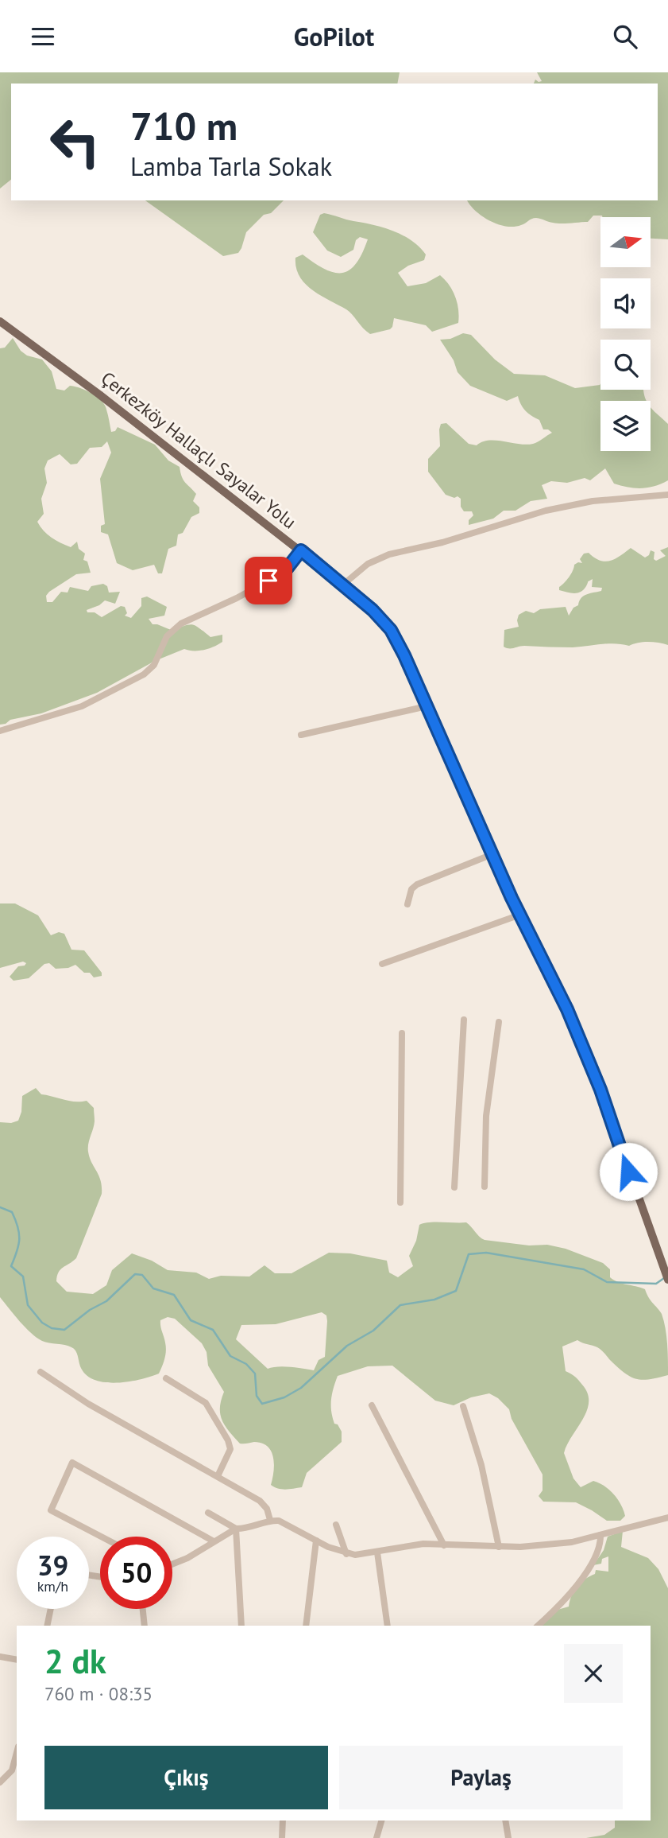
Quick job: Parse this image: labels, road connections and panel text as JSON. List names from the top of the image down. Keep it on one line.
{"streets":{"main road":["Çerkezköy Hallaçlı Sayalar Yolu"]},"north":"right","page":{"header":"GoPilot","turn":["710 m","Lamba Tarla Sokak"],"speed":"39 km/h","limit":"50","heading":["2 dk","760 m · 08:35"],"buttons":["Çıkış","Paylaş"]}}
